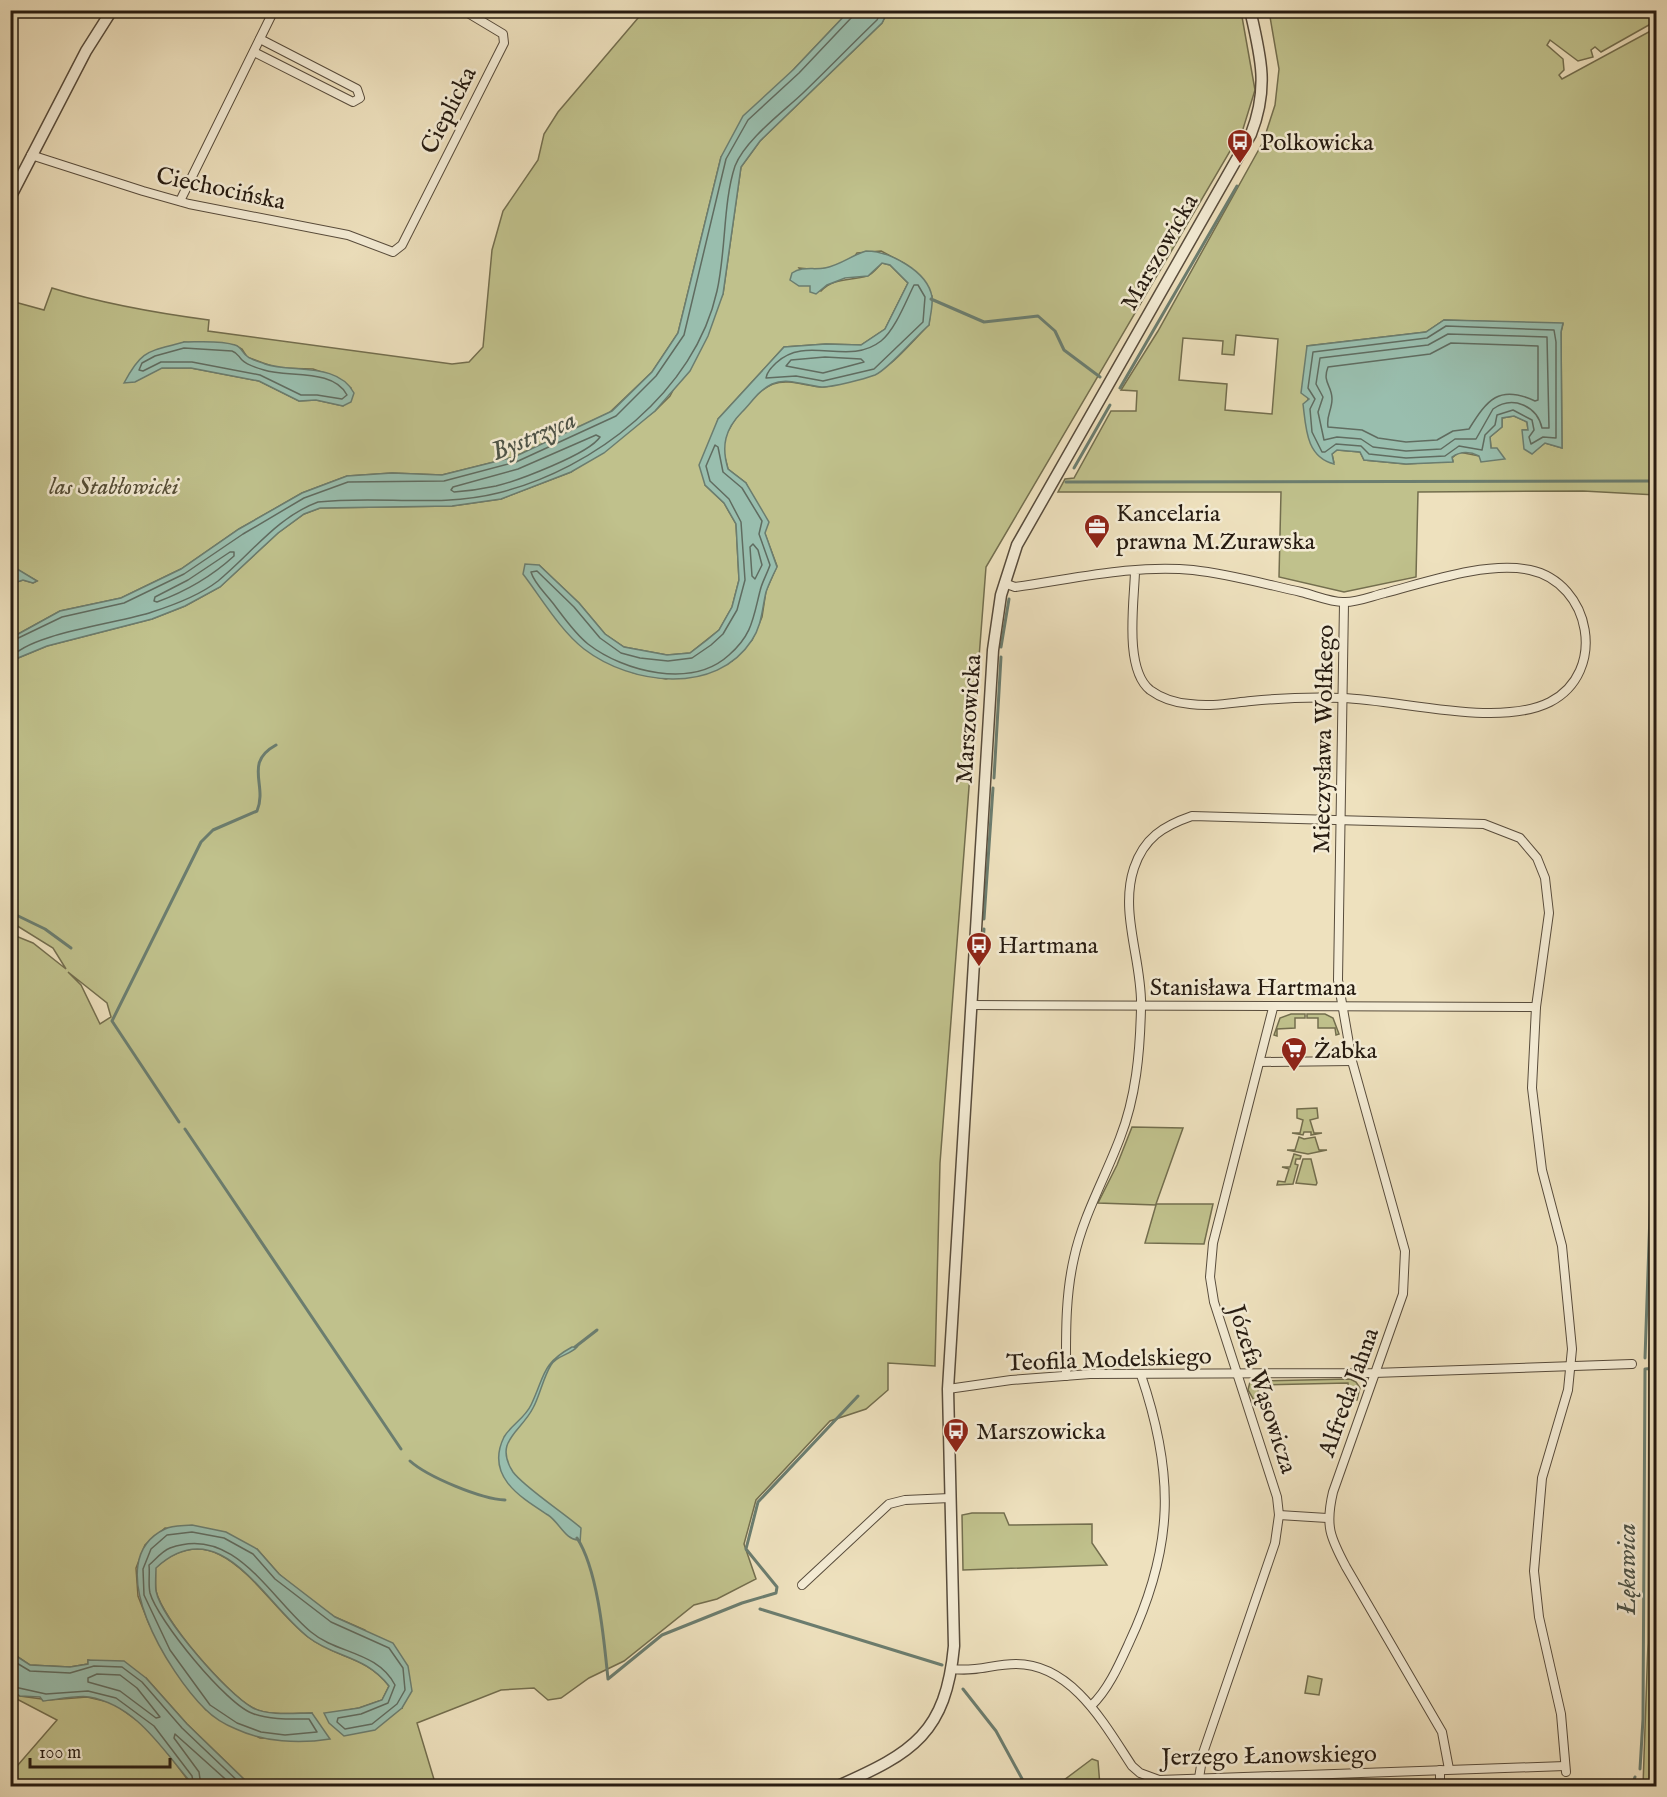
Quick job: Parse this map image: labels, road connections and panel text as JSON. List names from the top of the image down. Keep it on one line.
{"streets":{"street":["Cieplicka","Ciechocińska","Marszowicka","Mieczysława Wolfkego","Stanisława Hartmana","Teofila Modelskiego","Józefa Wąsowicza","Alfreda Jahna","Jerzego Łanowskiego"]},"crossings":[["Cieplicka","Ciechocińska"],["Marszowicka","Mieczysława Wolfkego"],["Marszowicka","Stanisława Hartmana"],["Marszowicka","Teofila Modelskiego"],["Marszowicka","Jerzego Łanowskiego"],["Mieczysława Wolfkego","Stanisława Hartmana"],["Mieczysława Wolfkego","Alfreda Jahna"],["Stanisława Hartmana","Józefa Wąsowicza"],["Stanisława Hartmana","Alfreda Jahna"],["Teofila Modelskiego","Józefa Wąsowicza"],["Teofila Modelskiego","Alfreda Jahna"],["Teofila Modelskiego","Jerzego Łanowskiego"],["Józefa Wąsowicza","Jerzego Łanowskiego"],["Alfreda Jahna","Jerzego Łanowskiego"]],"water":["Bystrzyca","Łękawica"],"parks":["las Stabłowicki"],"places":{"bus stop":["Polkowicka","Hartmana","Marszowicka"],"office":["Kancelaria prawna M.Zurawska"],"supermarket":["Żabka"]},"scale_bar":"100 m"}
